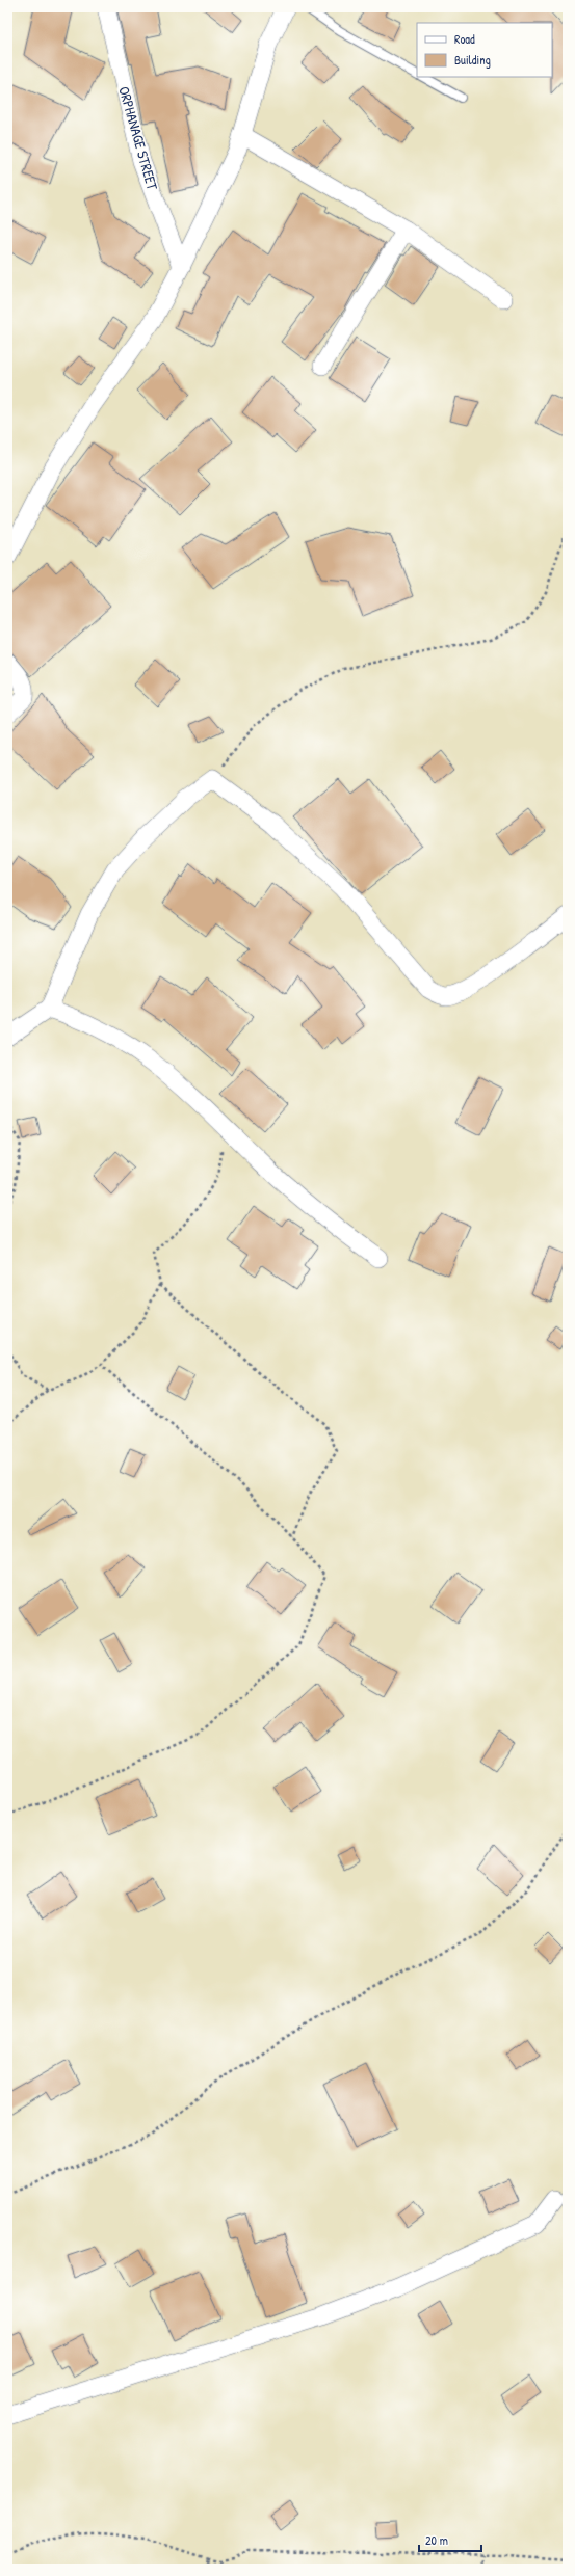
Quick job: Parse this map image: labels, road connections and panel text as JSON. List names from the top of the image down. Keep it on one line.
{"streets":{"street":["ORPHANAGE STREET"]},"legend":["Road","Building"],"scale_bar":"20 m"}
